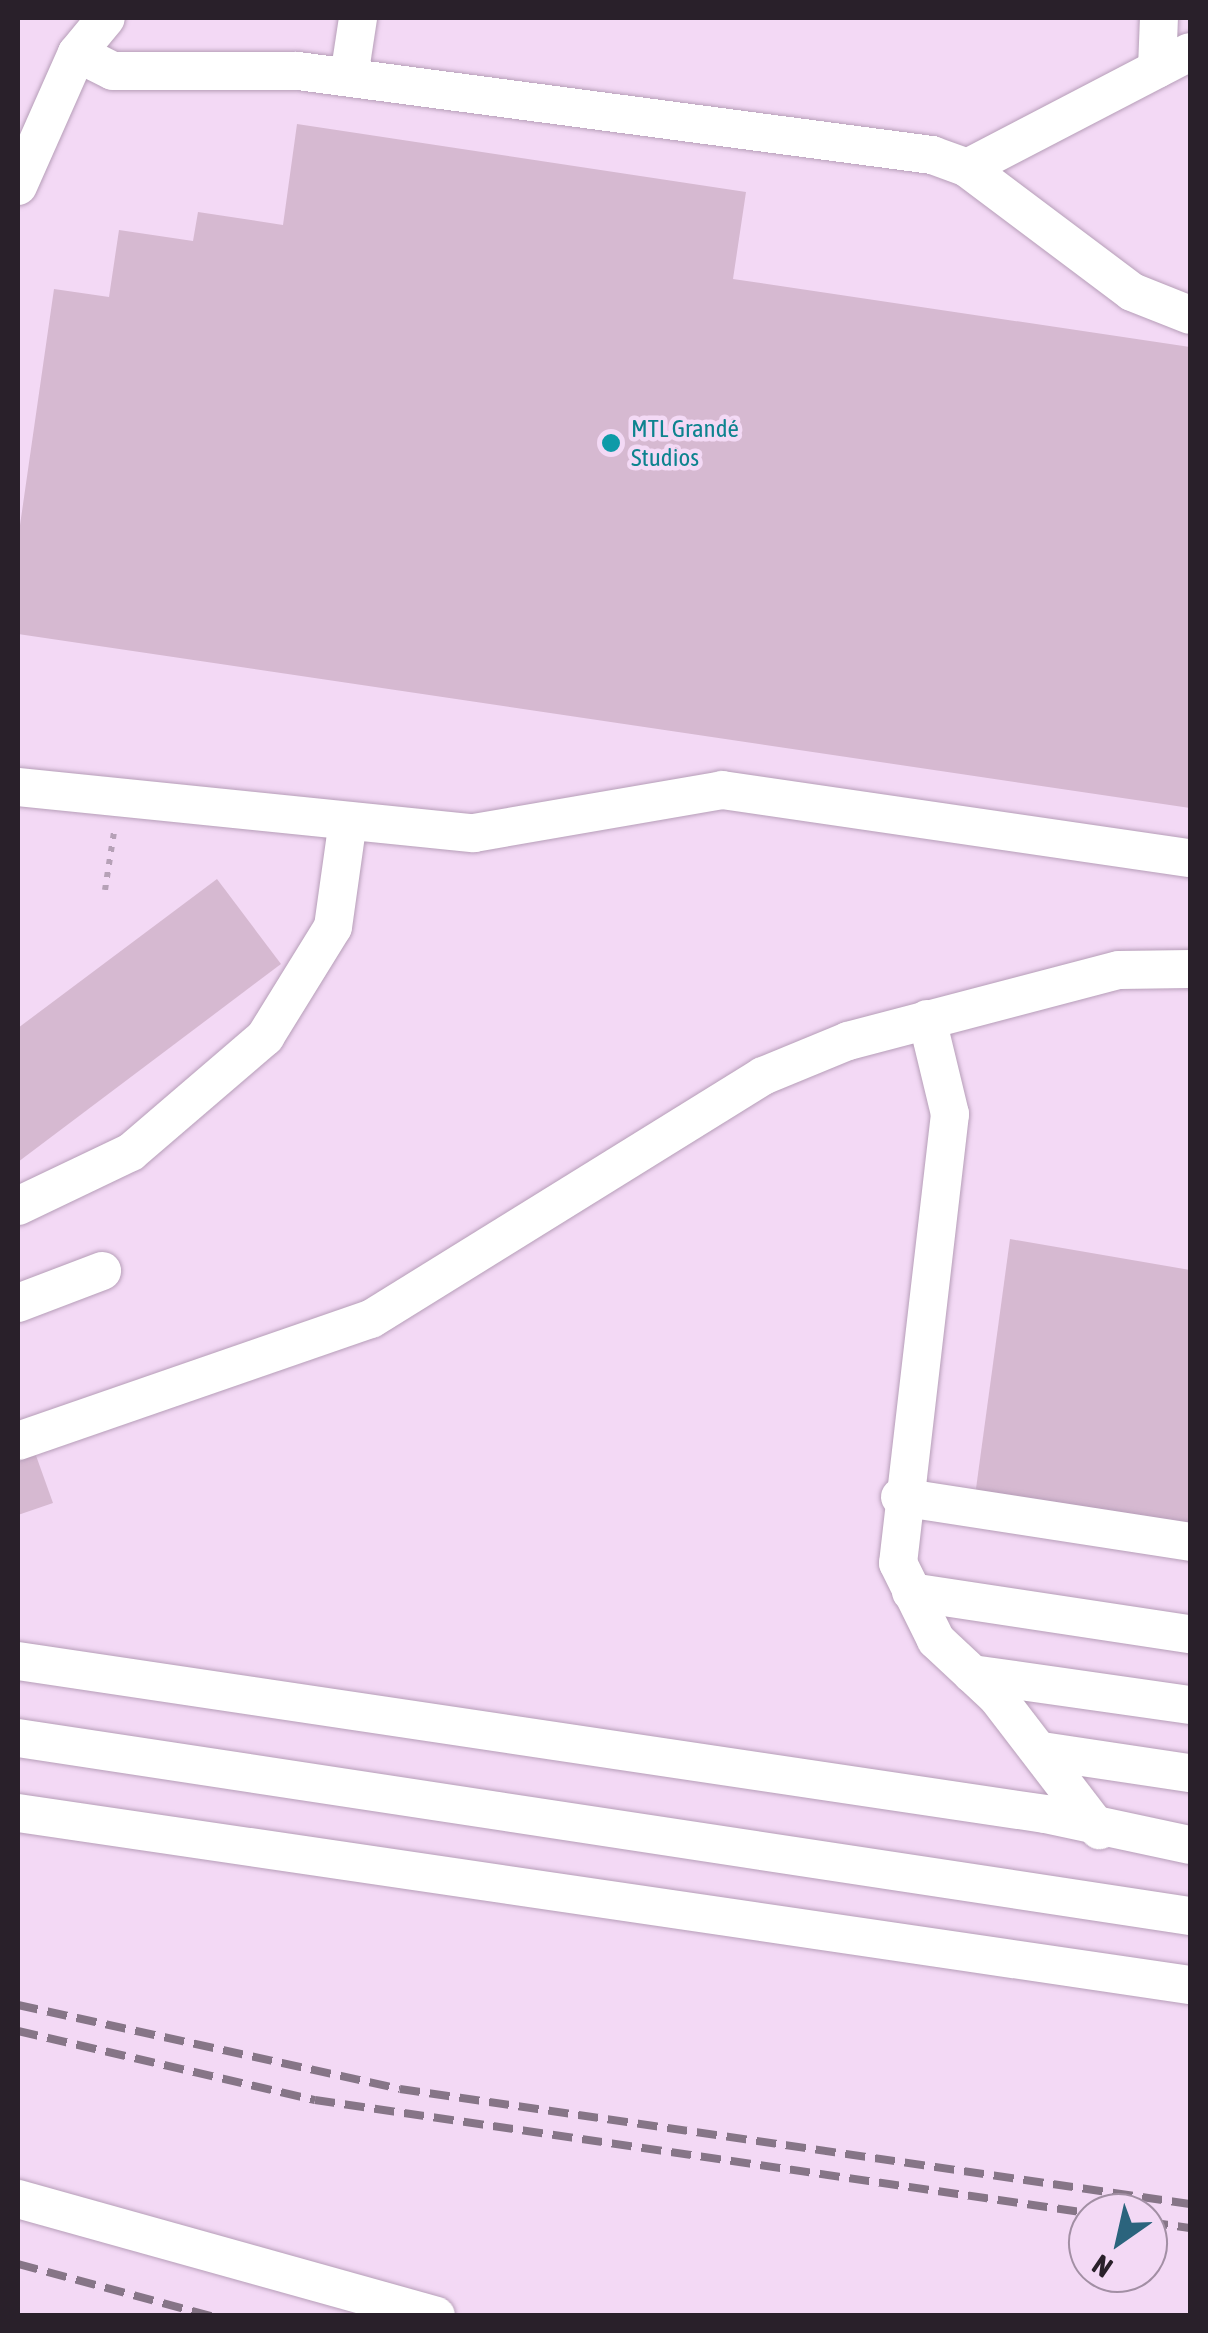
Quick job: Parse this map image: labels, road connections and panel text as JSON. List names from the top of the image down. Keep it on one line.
{"places":["MTL Grandé Studios"],"north":"bottom left"}
